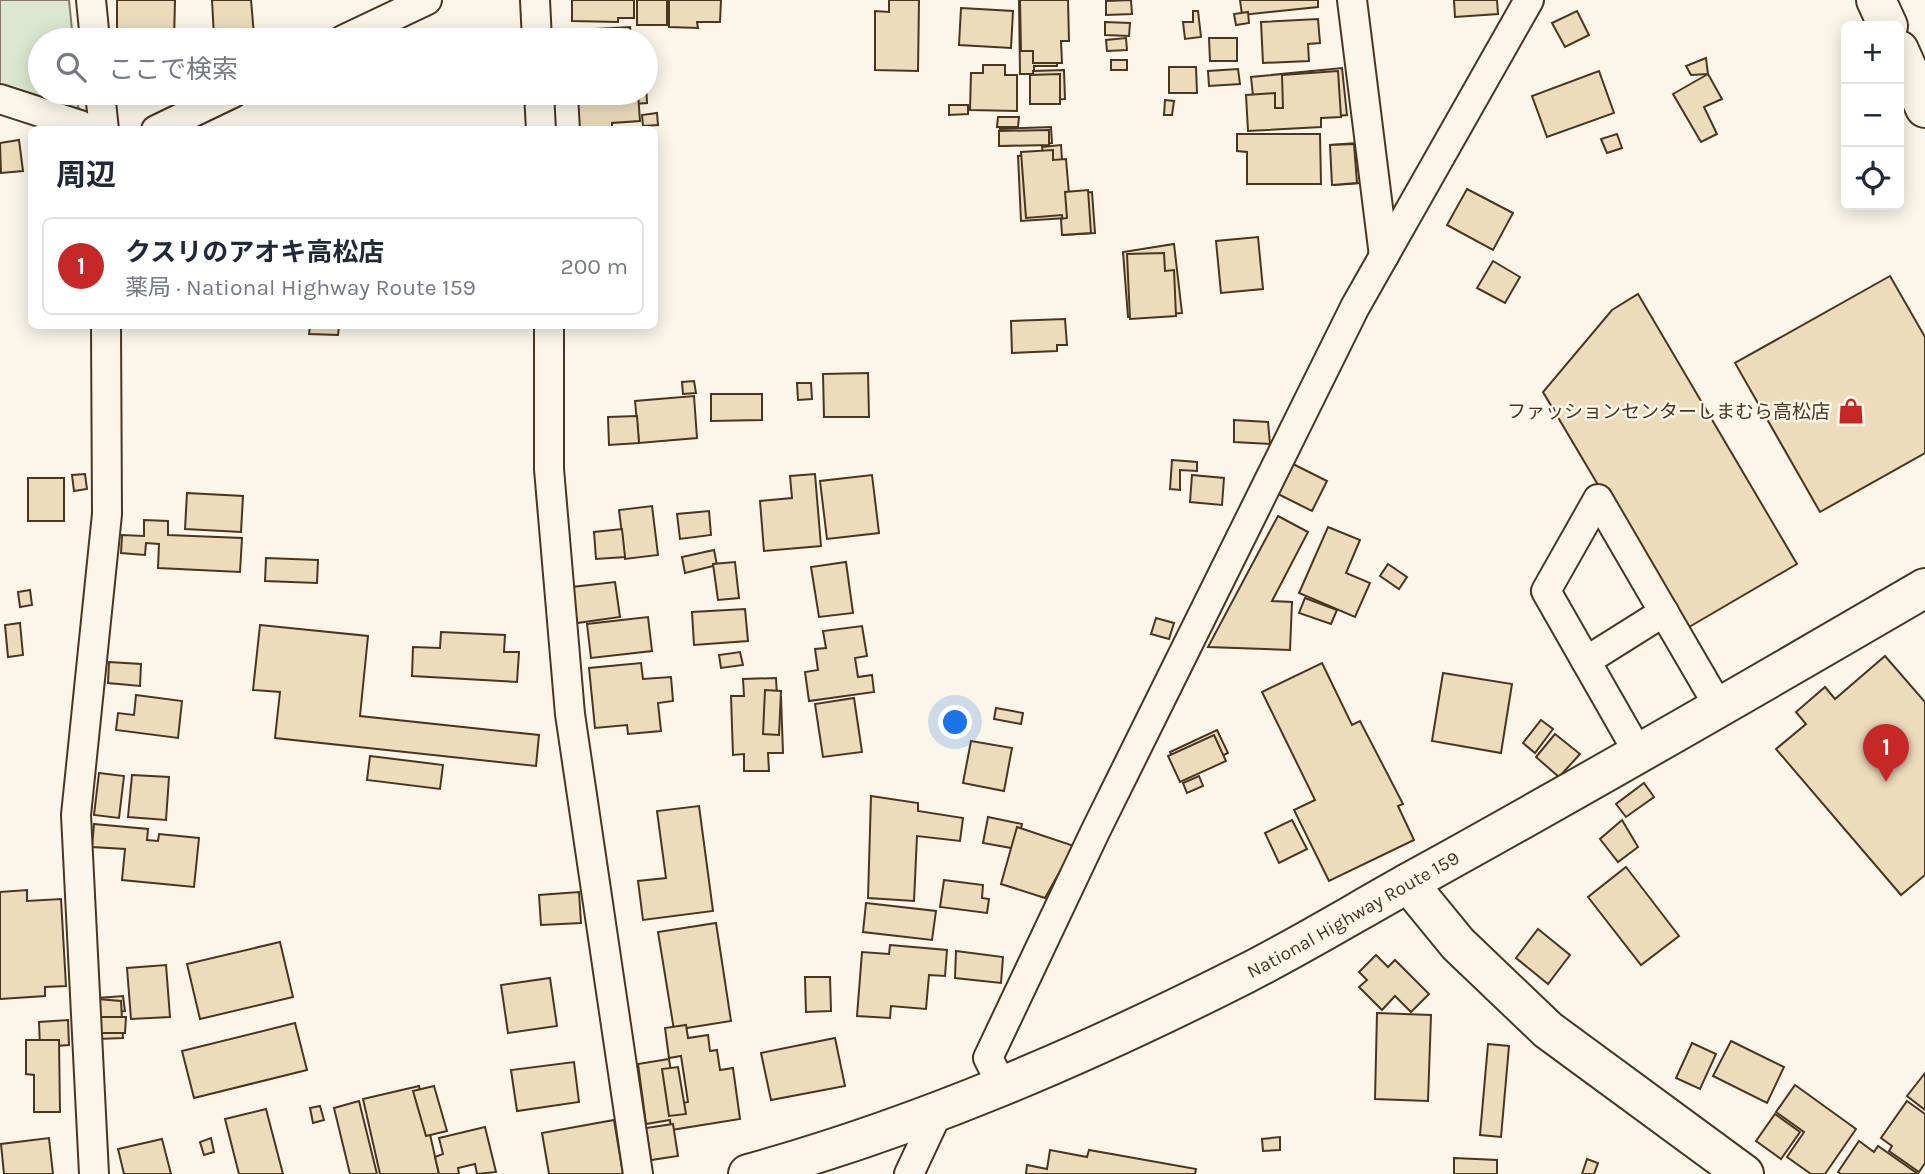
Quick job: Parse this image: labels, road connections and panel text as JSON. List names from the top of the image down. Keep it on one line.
{"streets":{"main road":["National Highway Route 159"]},"places":{"shop":["ファッションセンターしまむら高松店"]},"page":{"map_buttons":["+","−"],"search":"ここで検索","heading":"周辺","list":[{"mark":"1","name":"クスリのアオキ高松店","note":"薬局 · National Highway Route 159","value":"200 m"}],"pins":"1"}}
